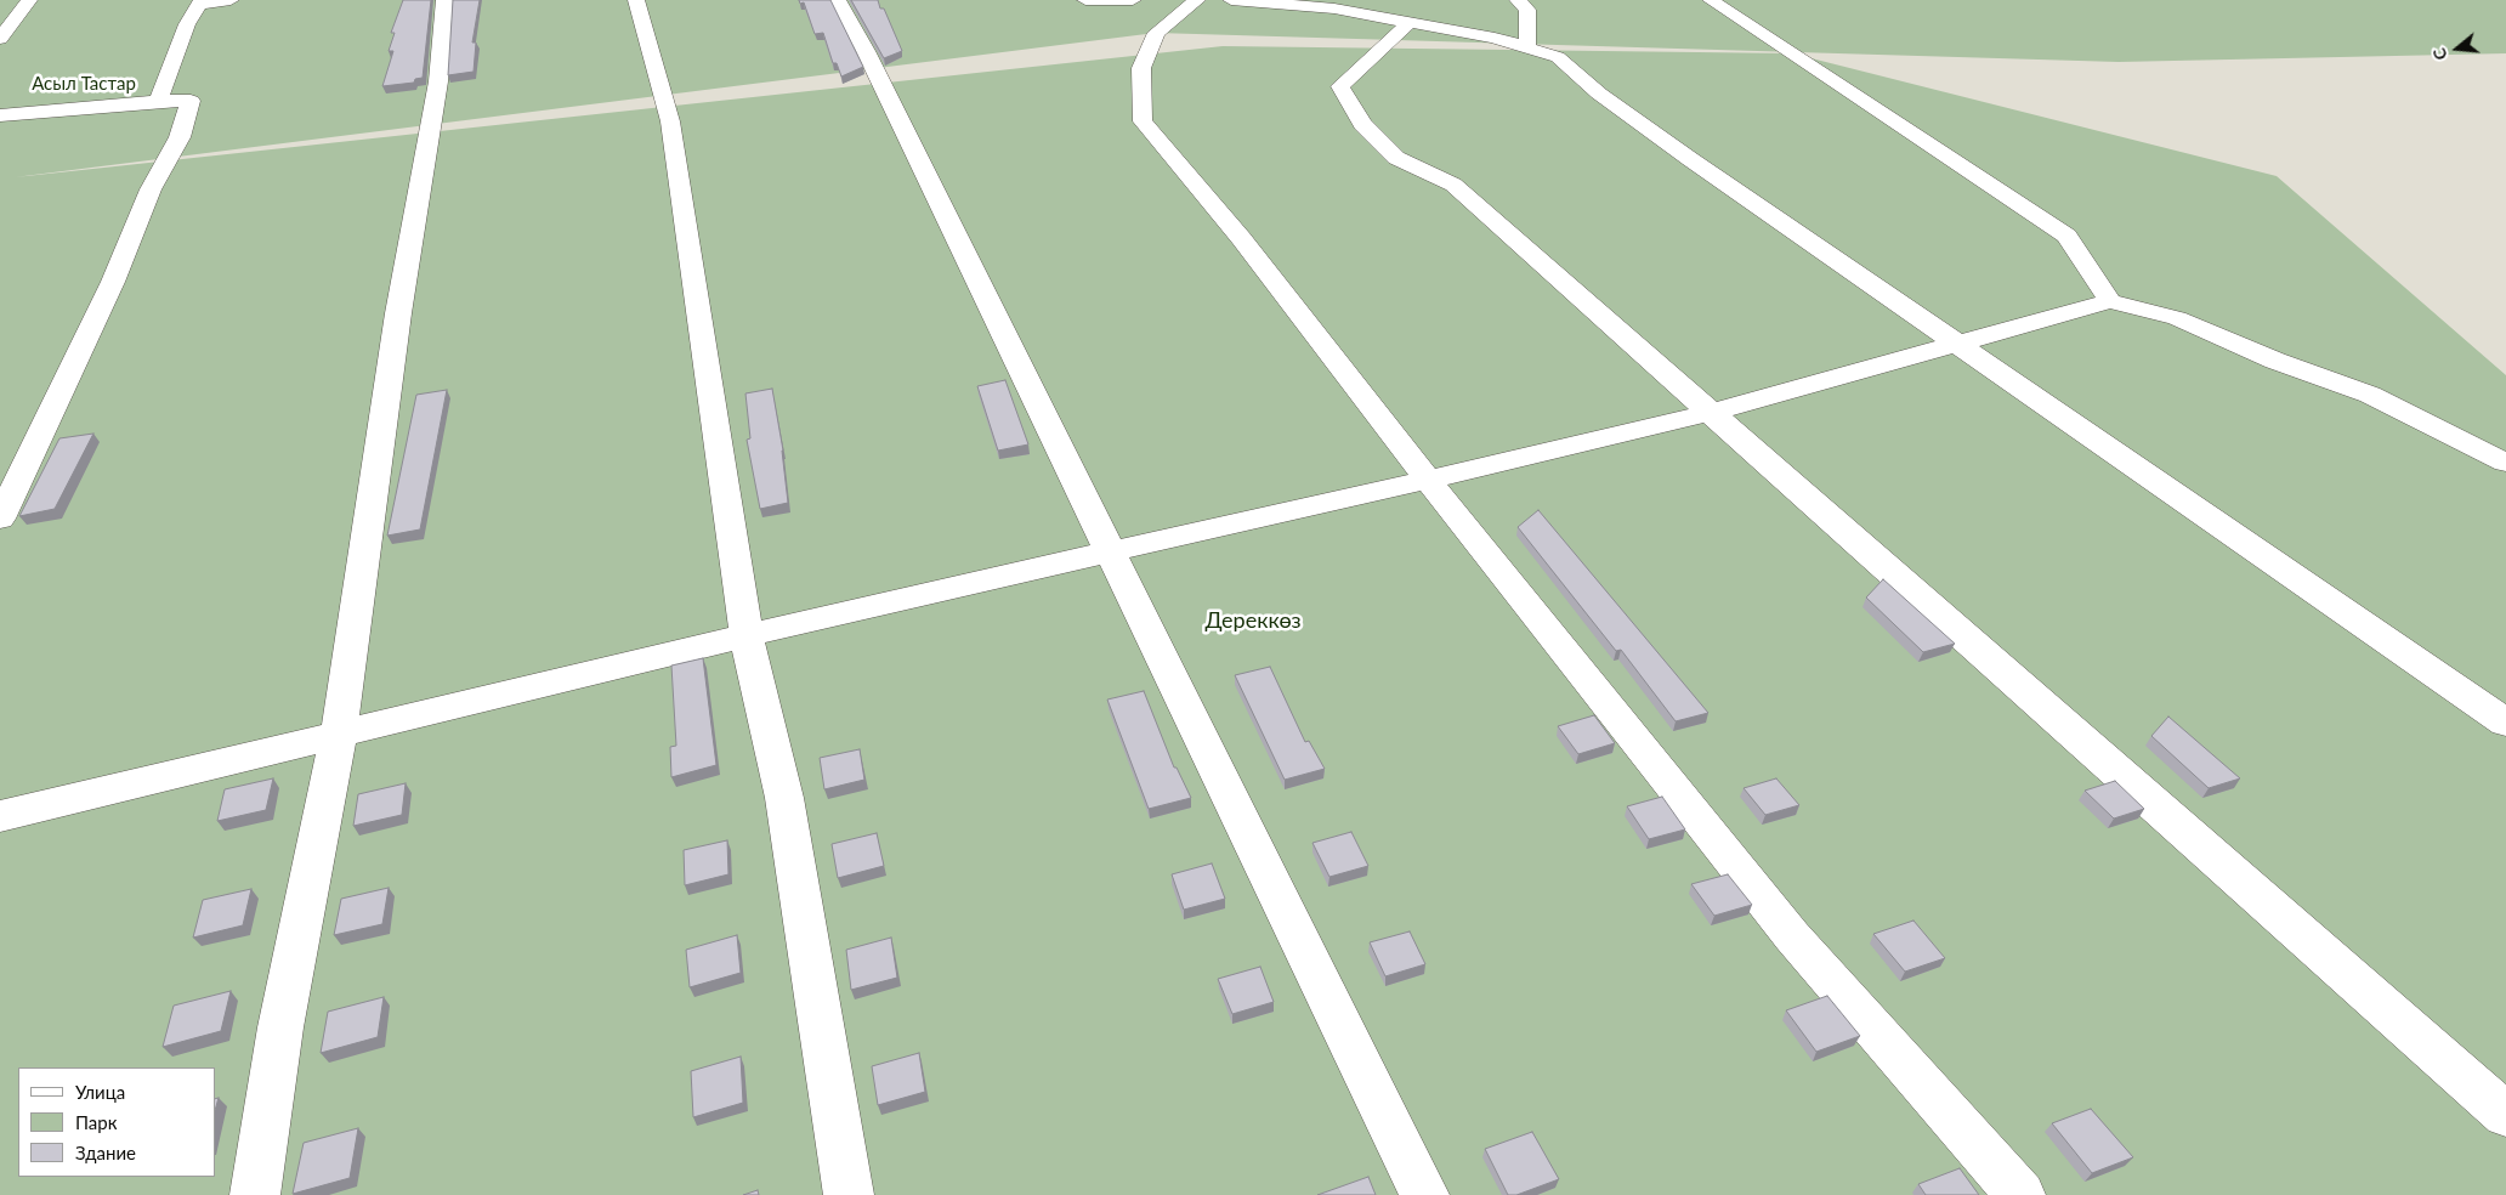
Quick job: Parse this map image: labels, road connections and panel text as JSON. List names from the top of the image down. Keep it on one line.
{"parks":["Асыл Тастар","Дереккөз"],"legend":["Улица","Парк","Здание"],"north":"left"}
